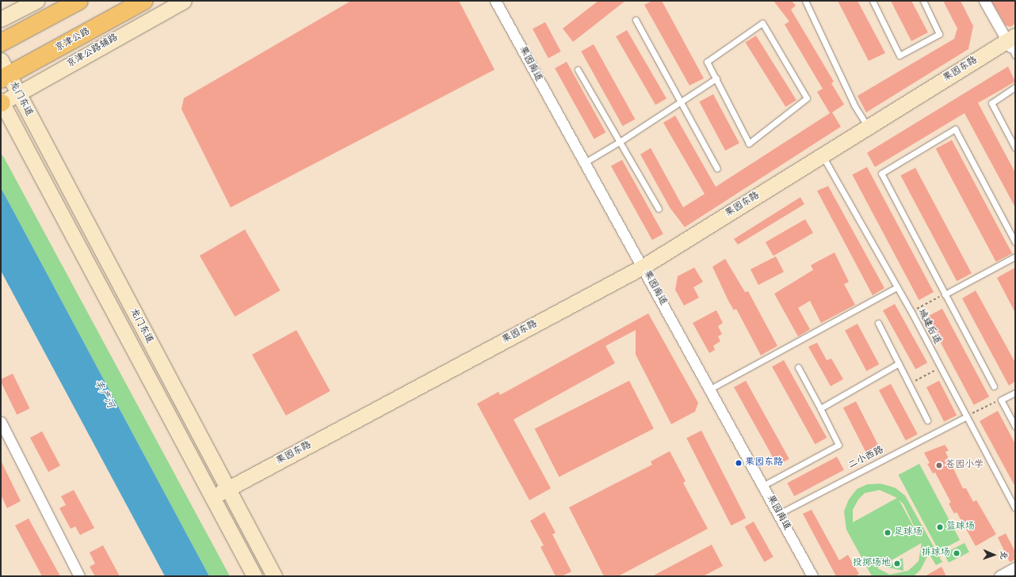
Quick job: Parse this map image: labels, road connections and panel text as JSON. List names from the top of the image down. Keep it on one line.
{"streets":{"highway":["京津公路"],"main road":["京津公路辅路","果园东路","龙门东道"],"street":["果园南道"],"lane":["城建后道","二小西路"]},"crossings":[["京津公路","龙门东道"],["京津公路辅路","龙门东道"],["果园南道","果园东路"],["果园南道","二小西路"],["果园东路","龙门东道"],["果园东路","城建后道"],["城建后道","二小西路"]],"water":["丰产河"],"places":["果园东路","苍园小学","篮球场","足球场","排球场","投掷场地"],"north":"right"}
